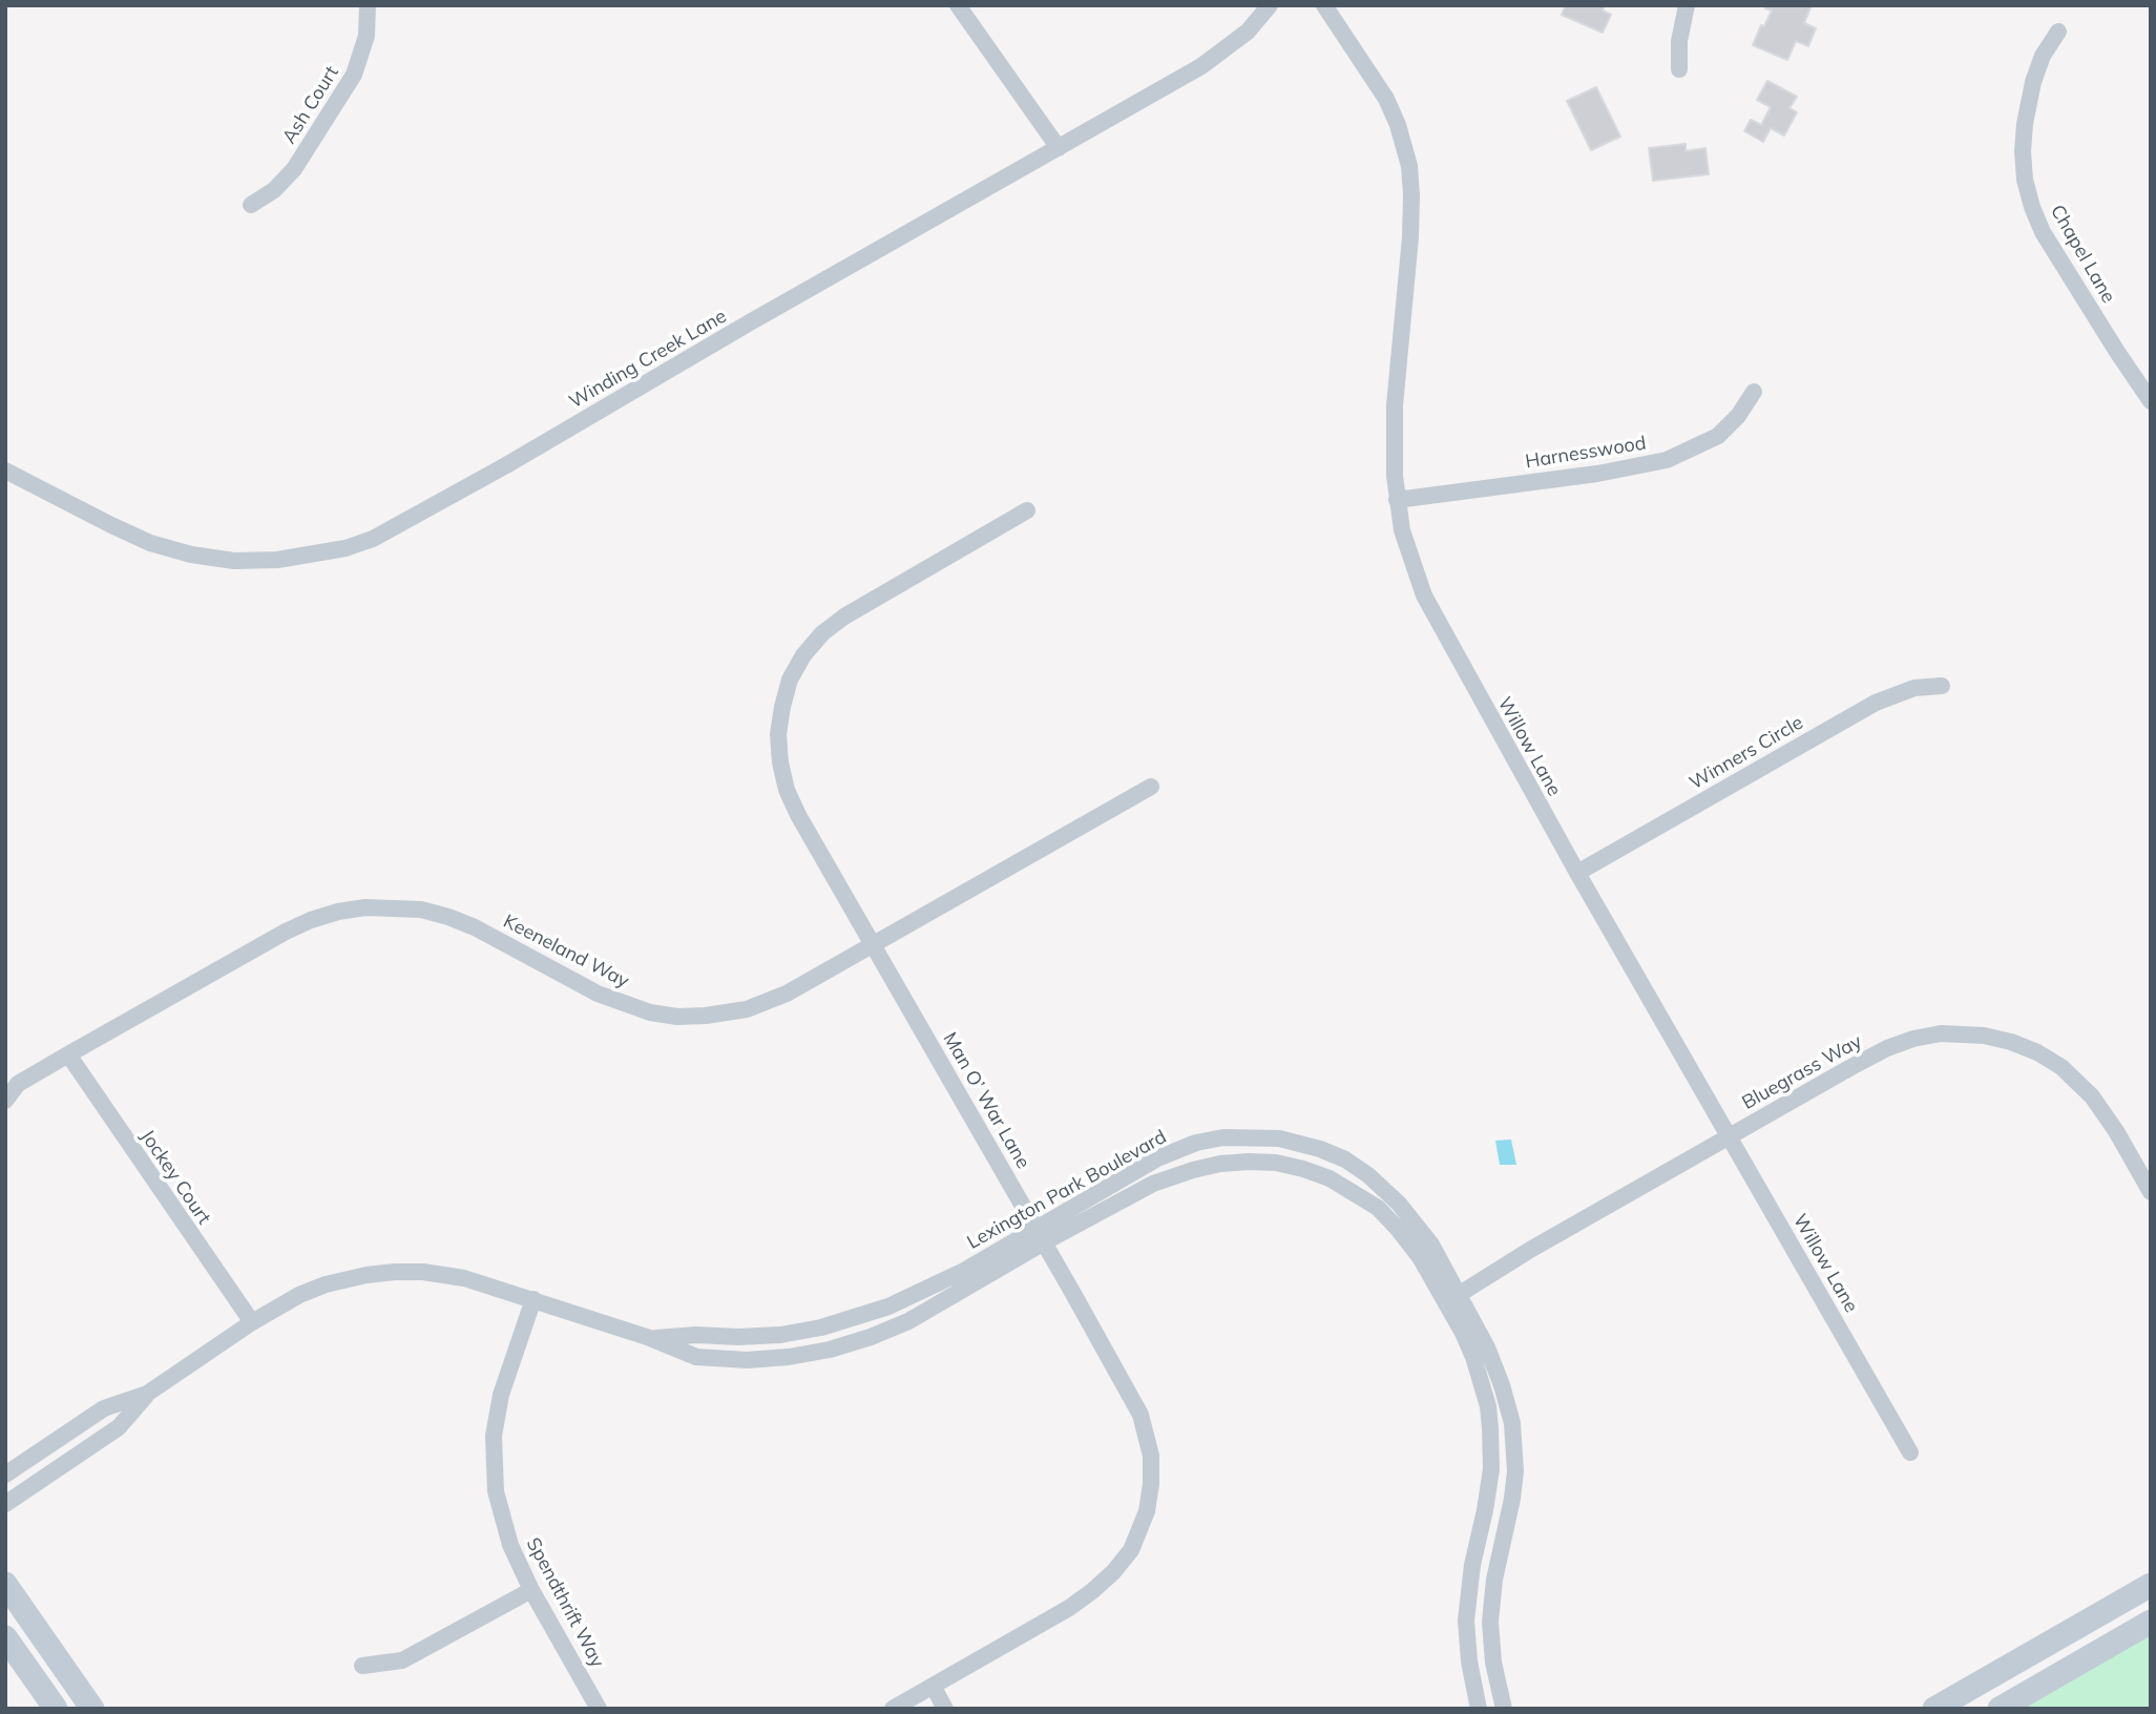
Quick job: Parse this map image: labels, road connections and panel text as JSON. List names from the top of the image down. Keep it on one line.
{"streets":{"street":["Ash Court","Chapel Lane","Winding Creek Lane","Harnesswood","Willow Lane","Winners Circle","Keeneland Way","Bluegrass Way","Man O’ War Lane","Jockey Court","Lexington Park Boulevard","Spendthrift Way"]},"crossings":[["Harnesswood","Willow Lane"],["Willow Lane","Winners Circle"],["Willow Lane","Bluegrass Way"],["Keeneland Way","Man O’ War Lane"],["Keeneland Way","Jockey Court"],["Bluegrass Way","Lexington Park Boulevard"],["Man O’ War Lane","Lexington Park Boulevard"],["Jockey Court","Lexington Park Boulevard"],["Lexington Park Boulevard","Spendthrift Way"]]}
